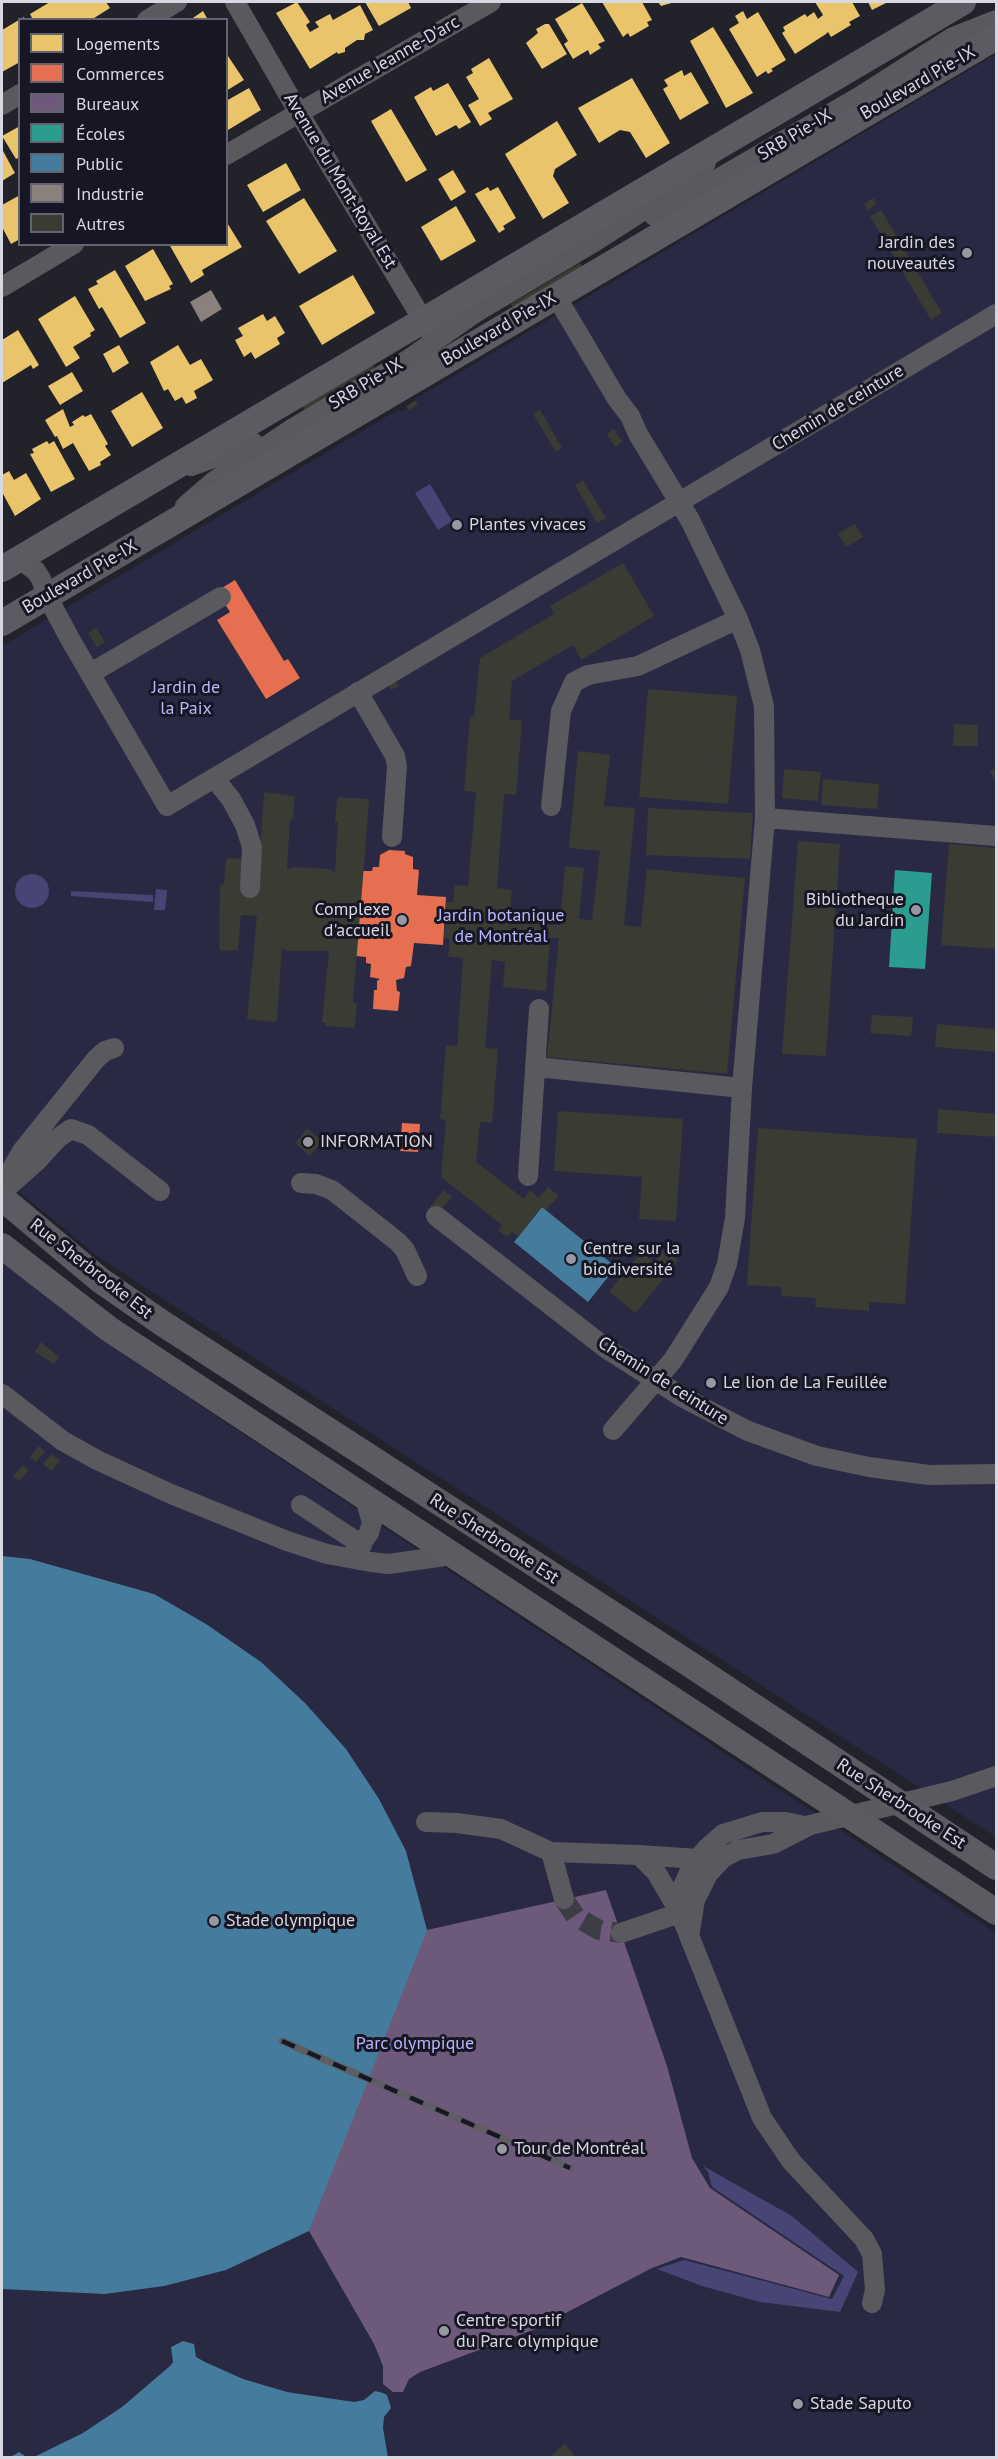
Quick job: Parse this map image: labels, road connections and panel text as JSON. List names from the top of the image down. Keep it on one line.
{"streets":{"main road":["Boulevard Pie-IX","Rue Sherbrooke Est"],"street":["Avenue Jeanne-D'arc","SRB Pie-IX","Avenue du Mont-Royal Est","Chemin de ceinture"]},"crossings":[["Avenue Jeanne-D'arc","Avenue du Mont-Royal Est"],["Boulevard Pie-IX","SRB Pie-IX"],["Boulevard Pie-IX","Avenue du Mont-Royal Est"],["SRB Pie-IX","Avenue du Mont-Royal Est"]],"parks":["Jardin de la Paix","Jardin botanique de Montréal","Parc olympique"],"places":["Jardin des nouveautés","Plantes vivaces","Bibliotheque du Jardin","Complexe d'accueil","INFORMATION","Centre sur la biodiversité","Le lion de La Feuillée","Stade olympique","Tour de Montréal","Centre sportif du Parc olympique","Stade Saputo"],"legend":["Logements","Commerces","Bureaux","Écoles","Public","Industrie","Autres"]}
